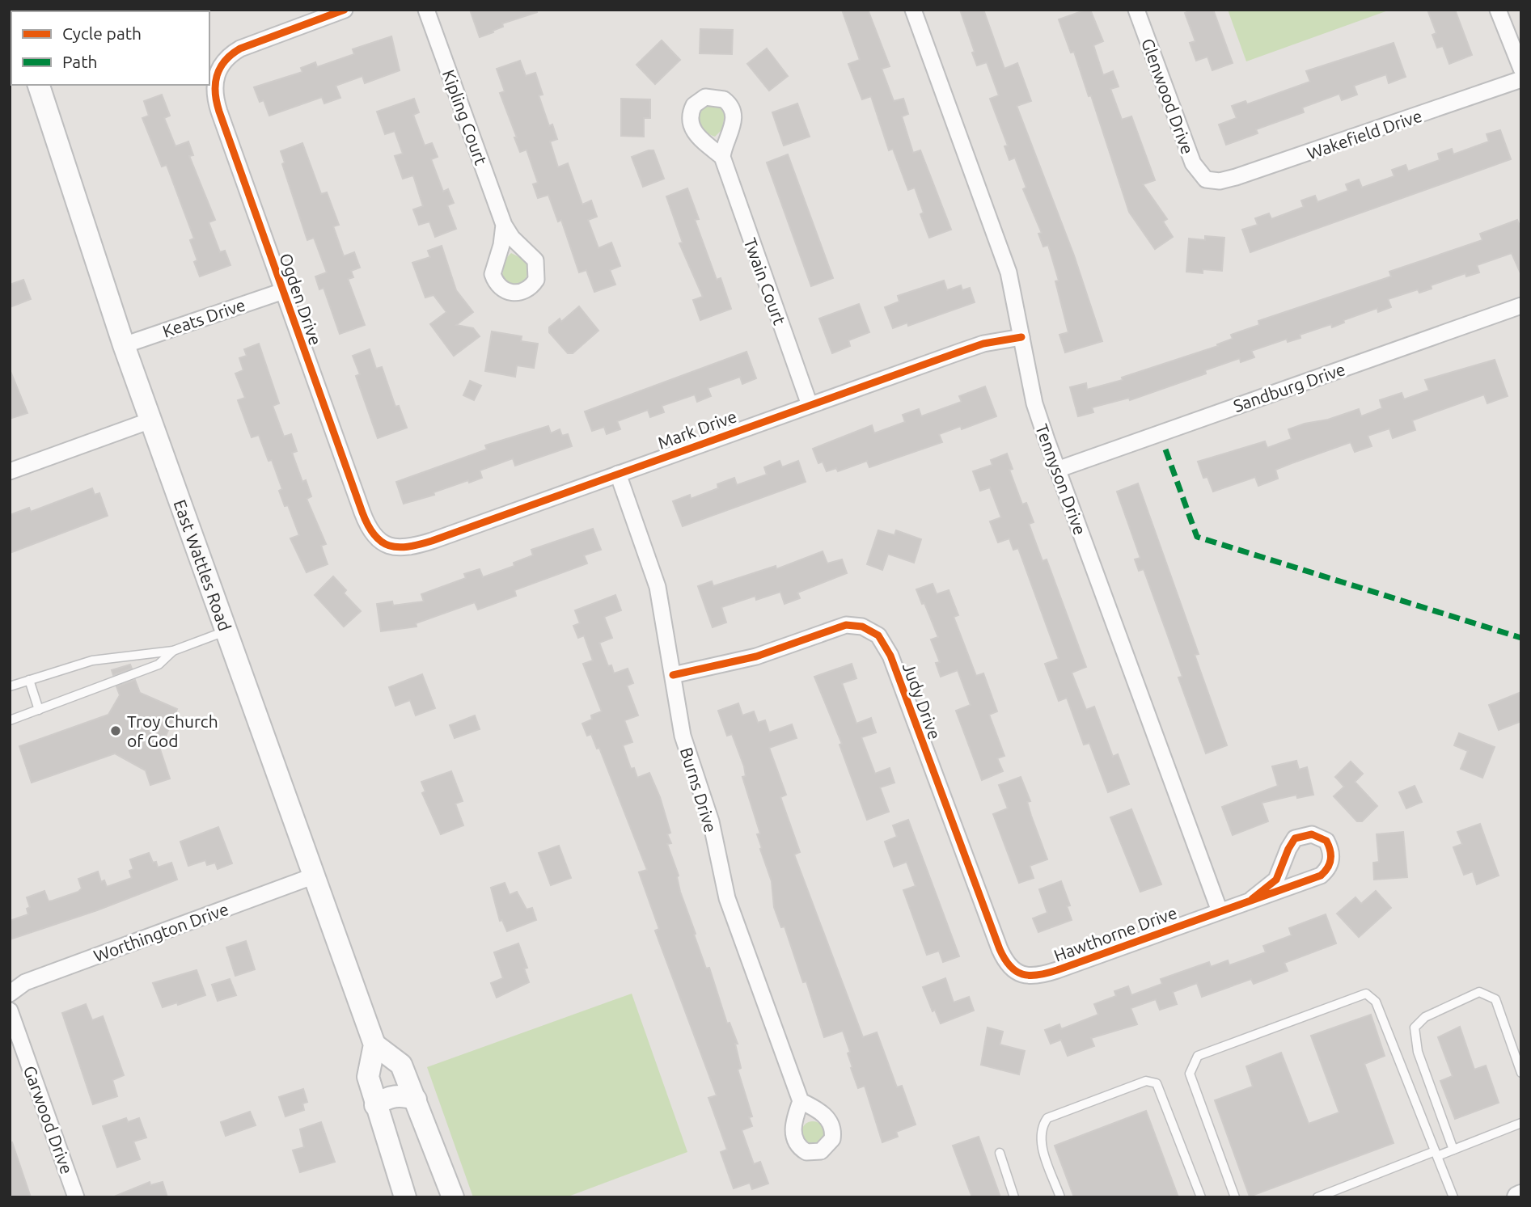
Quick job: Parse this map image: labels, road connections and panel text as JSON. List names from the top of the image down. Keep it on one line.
{"streets":{"main road":["East Wattles Road"],"street":["Glenwood Drive","Kipling Court","Wakefield Drive","Twain Court","Ogden Drive","Keats Drive","Sandburg Drive","Mark Drive","Tennyson Drive","Judy Drive","Burns Drive","Worthington Drive","Hawthorne Drive","Garwood Drive"]},"crossings":[["Glenwood Drive","Wakefield Drive"],["Twain Court","Mark Drive"],["Ogden Drive","Keats Drive"],["Ogden Drive","Mark Drive"],["Keats Drive","East Wattles Road"],["Sandburg Drive","Tennyson Drive"],["Mark Drive","Tennyson Drive"],["Mark Drive","Burns Drive"],["Tennyson Drive","Hawthorne Drive"],["East Wattles Road","Worthington Drive"],["Judy Drive","Burns Drive"],["Judy Drive","Hawthorne Drive"]],"places":["Troy Church of God"],"legend":["Cycle path","Path"]}
